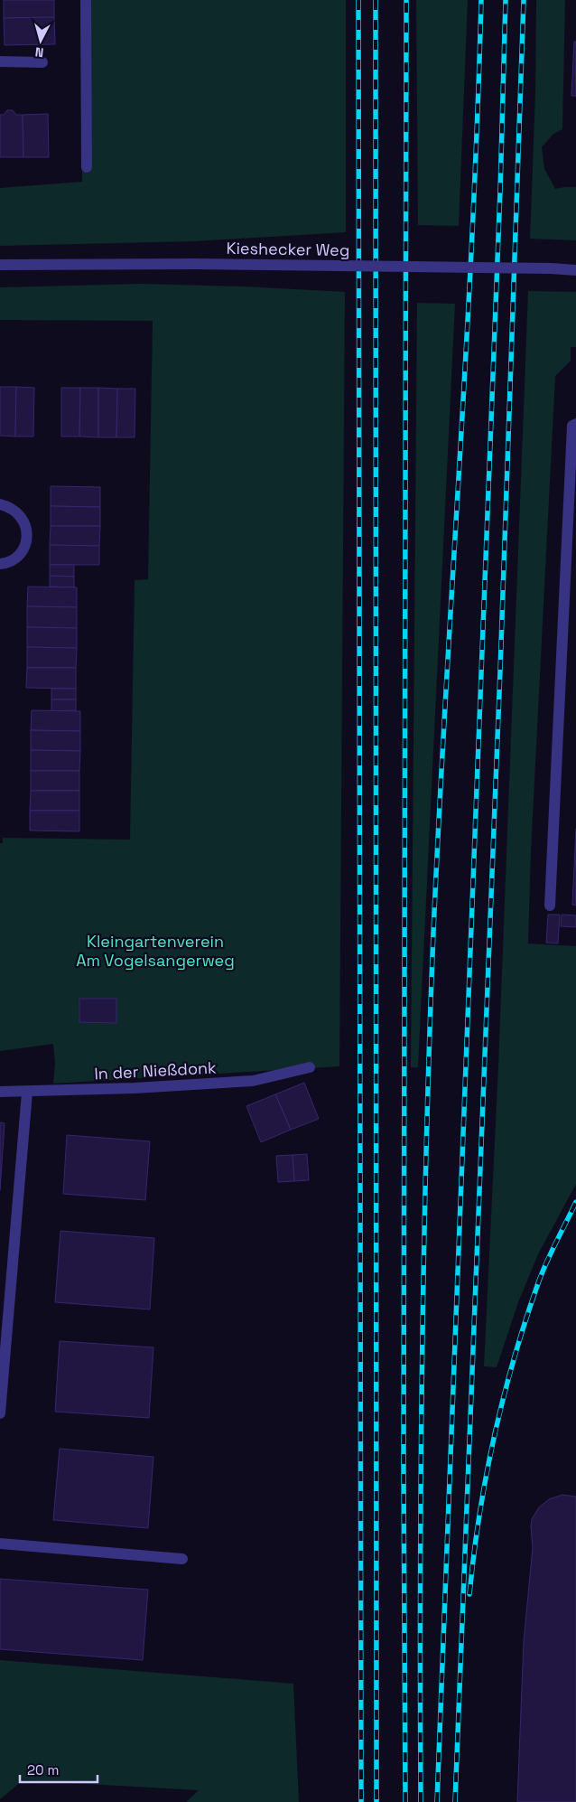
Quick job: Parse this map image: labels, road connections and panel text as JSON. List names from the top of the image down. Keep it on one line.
{"streets":{"street":["Kieshecker Weg","In der Nießdonk"]},"parks":["Kleingartenverein Am Vogelsangerweg"],"scale_bar":"20 m","north":"bottom"}
